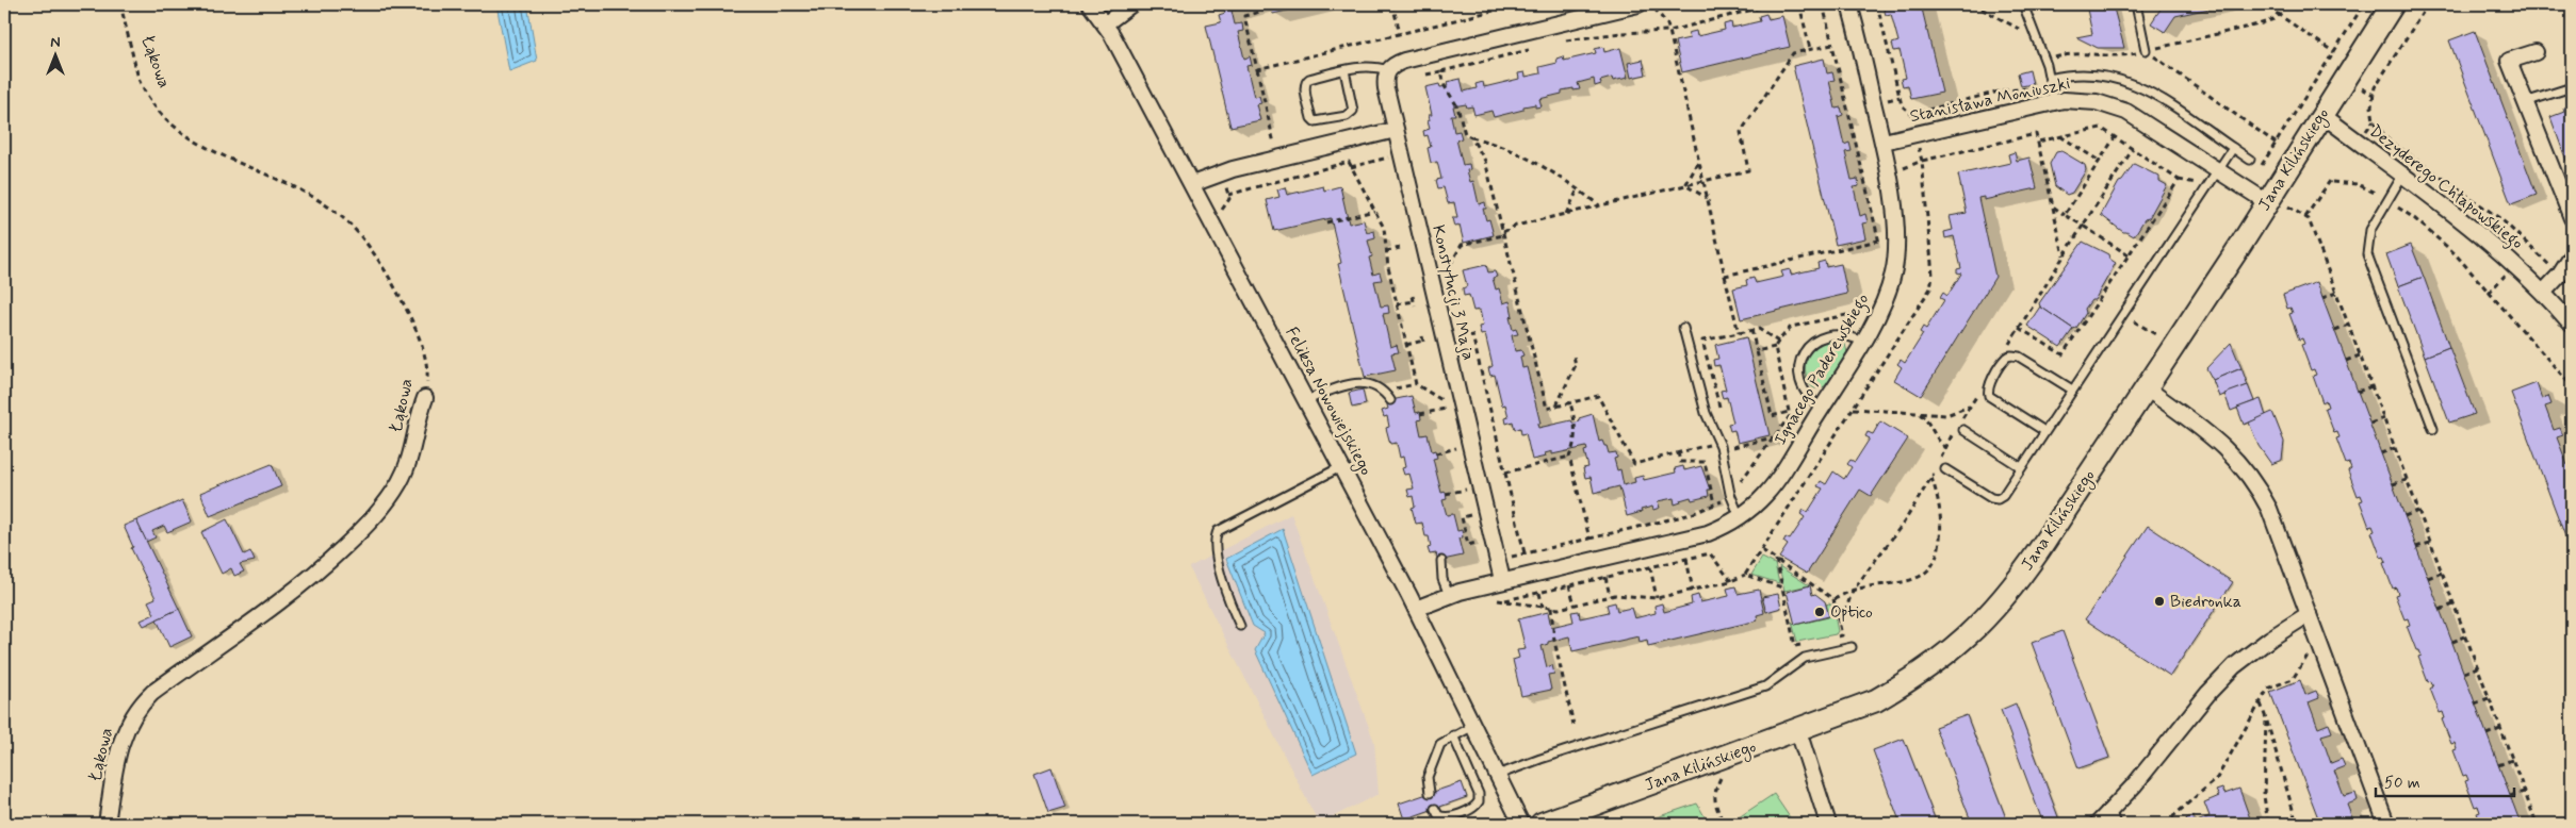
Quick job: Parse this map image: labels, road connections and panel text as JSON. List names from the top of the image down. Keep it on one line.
{"streets":{"main road":["Jana Kilińskiego"],"street":["Łąkowa","Stanisława Moniuszki","Dezyderego Chłapowskiego","Konstytucji 3 Maja","Ignacego Paderewskiego","Feliksa Nowowiejskiego"]},"crossings":[["Stanisława Moniuszki","Jana Kilińskiego"],["Stanisława Moniuszki","Ignacego Paderewskiego"],["Jana Kilińskiego","Dezyderego Chłapowskiego"],["Konstytucji 3 Maja","Ignacego Paderewskiego"]],"places":["Biedronka","Optico"],"scale_bar":"50 m","north":"top"}
